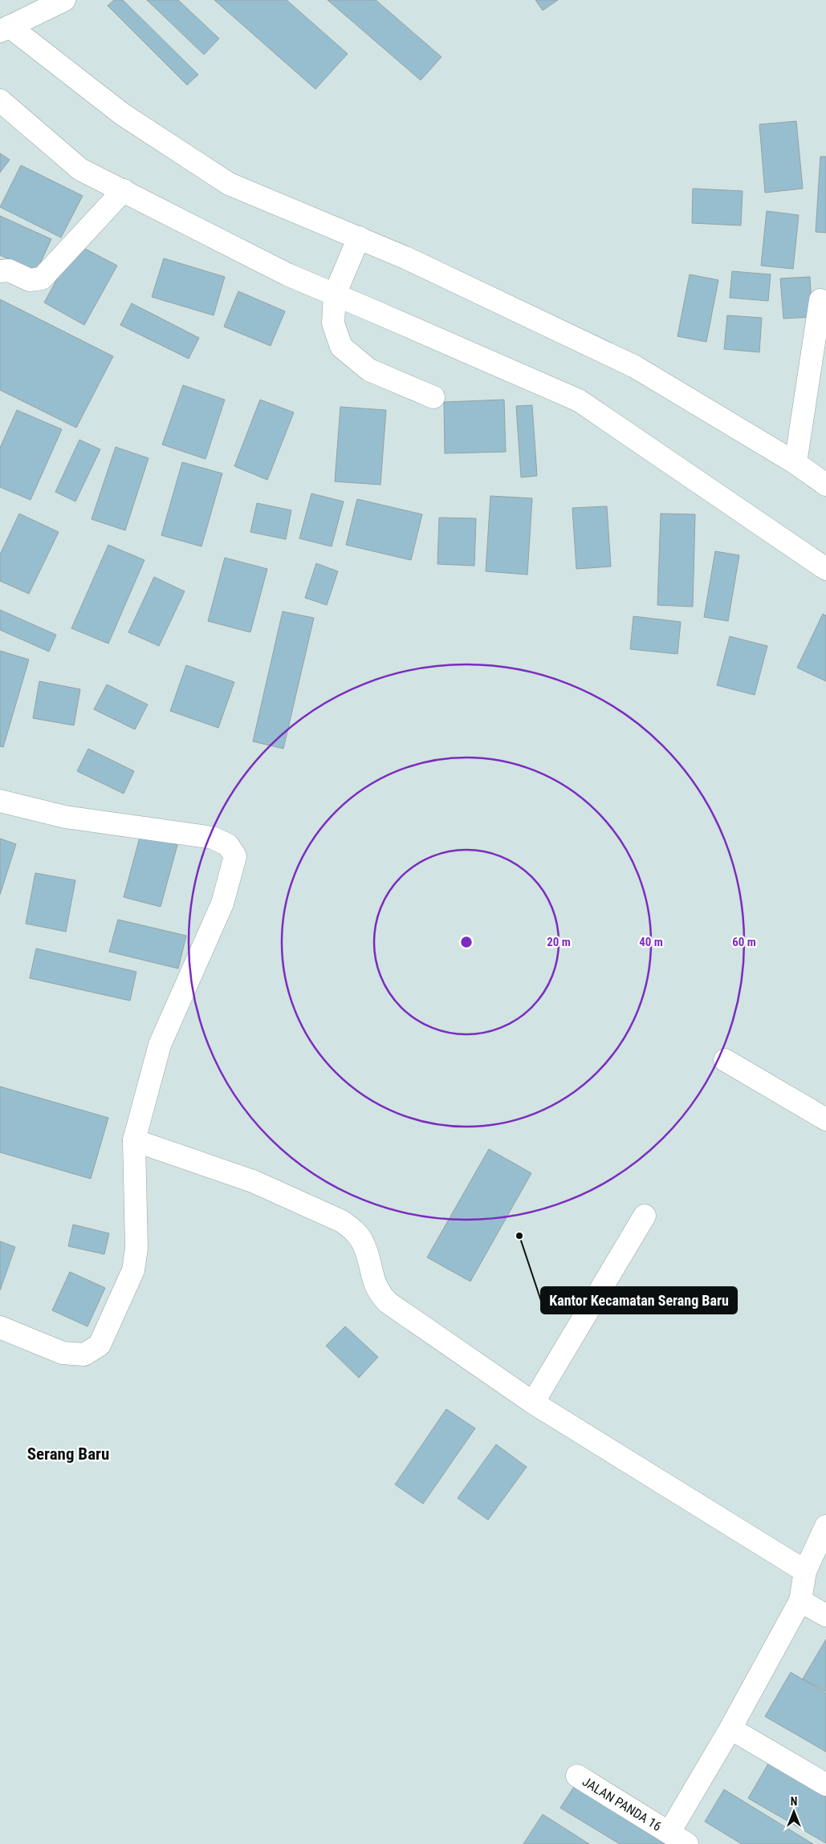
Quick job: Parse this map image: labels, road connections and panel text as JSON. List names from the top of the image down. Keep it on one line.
{"streets":{"street":["JALAN PANDA 16"]},"districts":["Serang Baru"],"places":["Kantor Kecamatan Serang Baru"],"north":"top","rings":["20 m","40 m","60 m"]}
